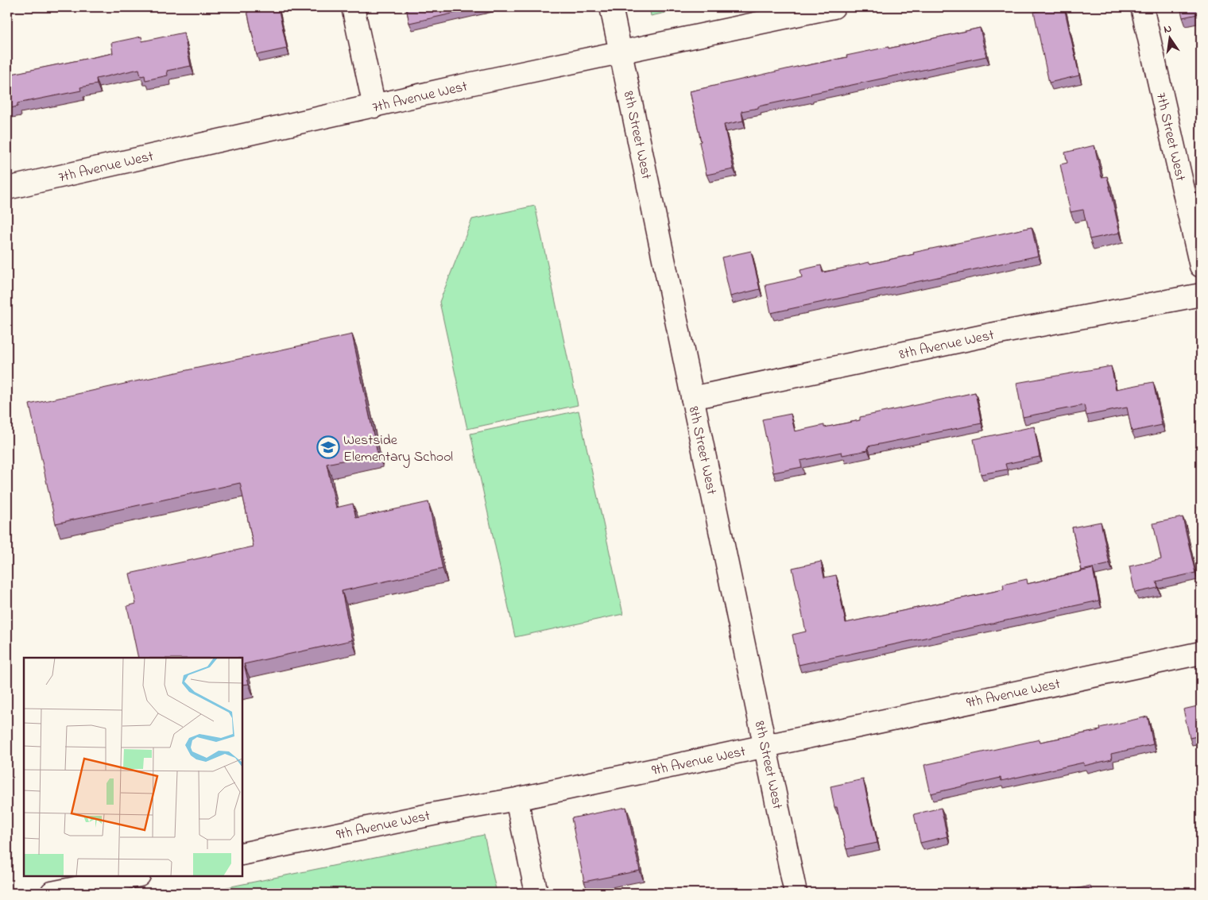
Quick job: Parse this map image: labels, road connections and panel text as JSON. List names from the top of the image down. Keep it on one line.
{"streets":{"street":["7th Avenue West","8th Street West","7th Street West","8th Avenue West","9th Avenue West"]},"crossings":[["7th Avenue West","8th Street West"],["8th Street West","8th Avenue West"],["8th Street West","9th Avenue West"]],"places":{"school or university":["Westside Elementary School"]},"north":"top"}
